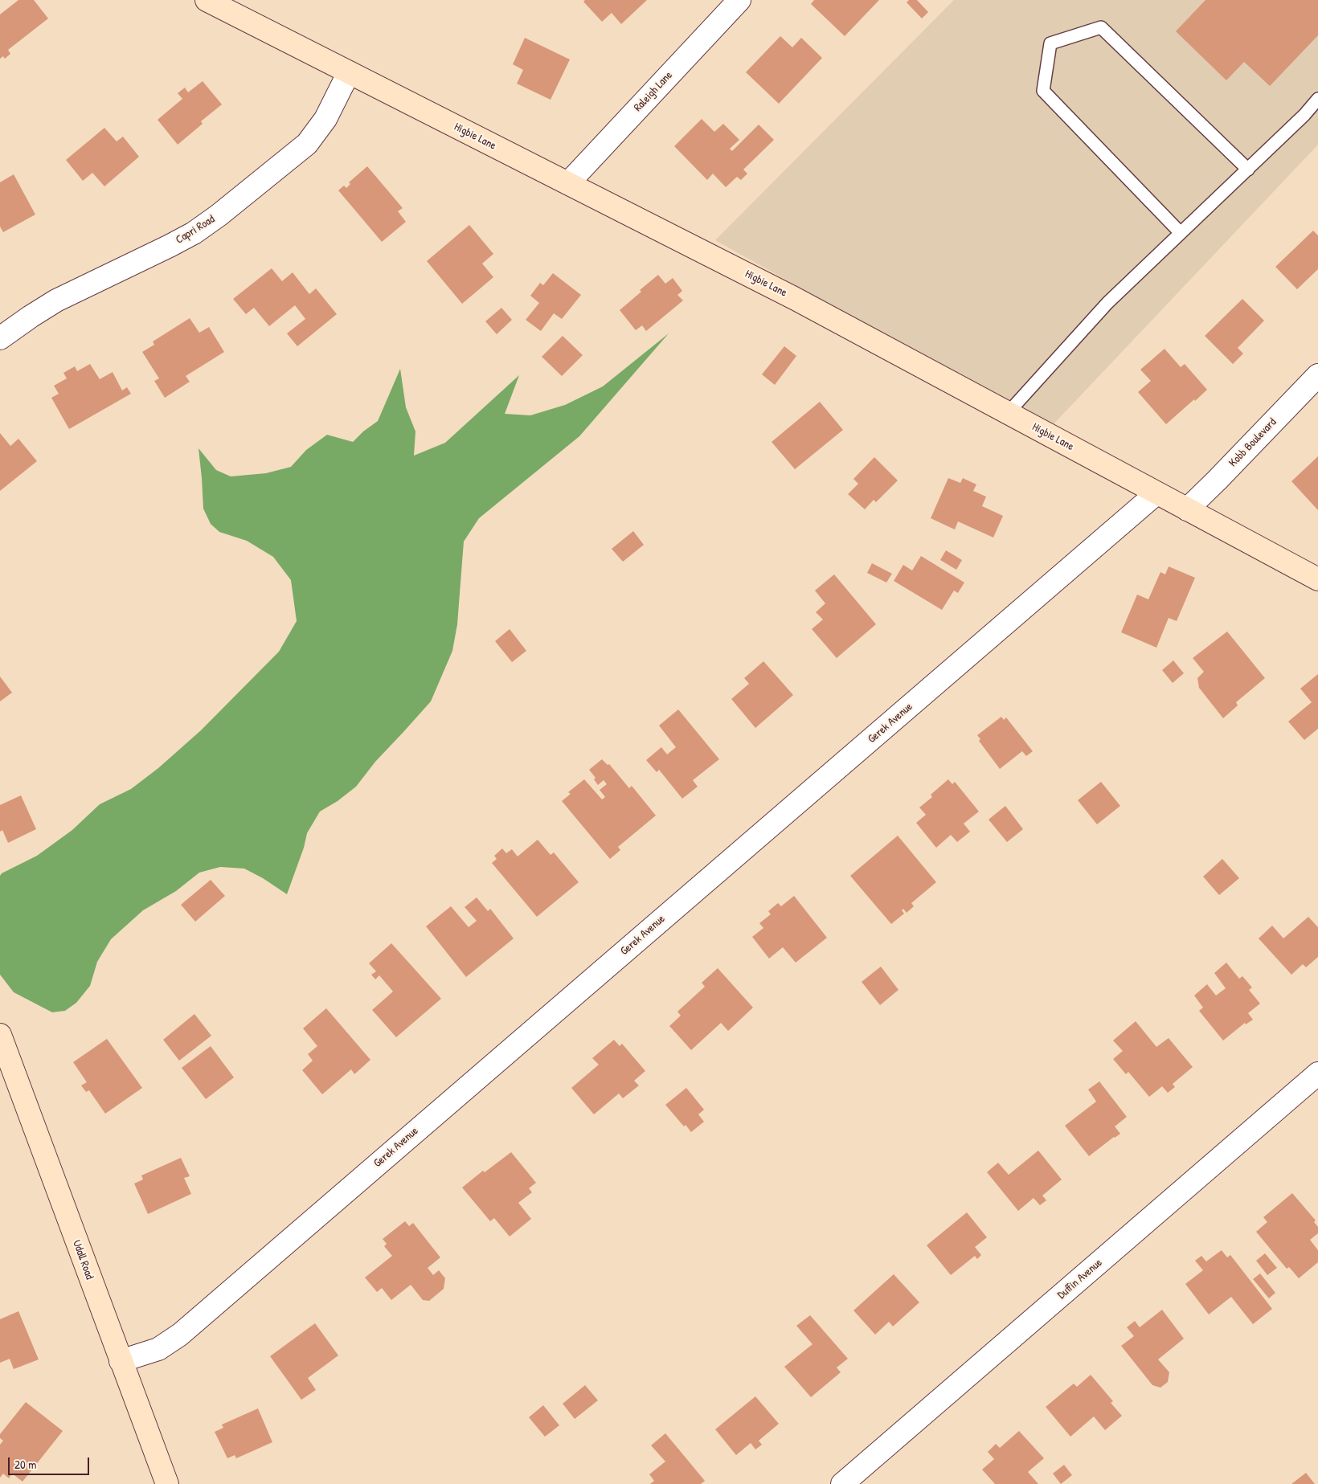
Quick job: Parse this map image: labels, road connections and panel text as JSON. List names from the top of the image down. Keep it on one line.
{"streets":{"street":["Raleigh Lane","Higbie Lane","Capri Road","Kobb Boulevard","Gerek Avenue","Udall Road","Duffin Avenue"]},"crossings":[["Raleigh Lane","Higbie Lane"],["Higbie Lane","Capri Road"],["Higbie Lane","Kobb Boulevard"],["Higbie Lane","Gerek Avenue"],["Gerek Avenue","Udall Road"]],"scale_bar":"20 m"}
